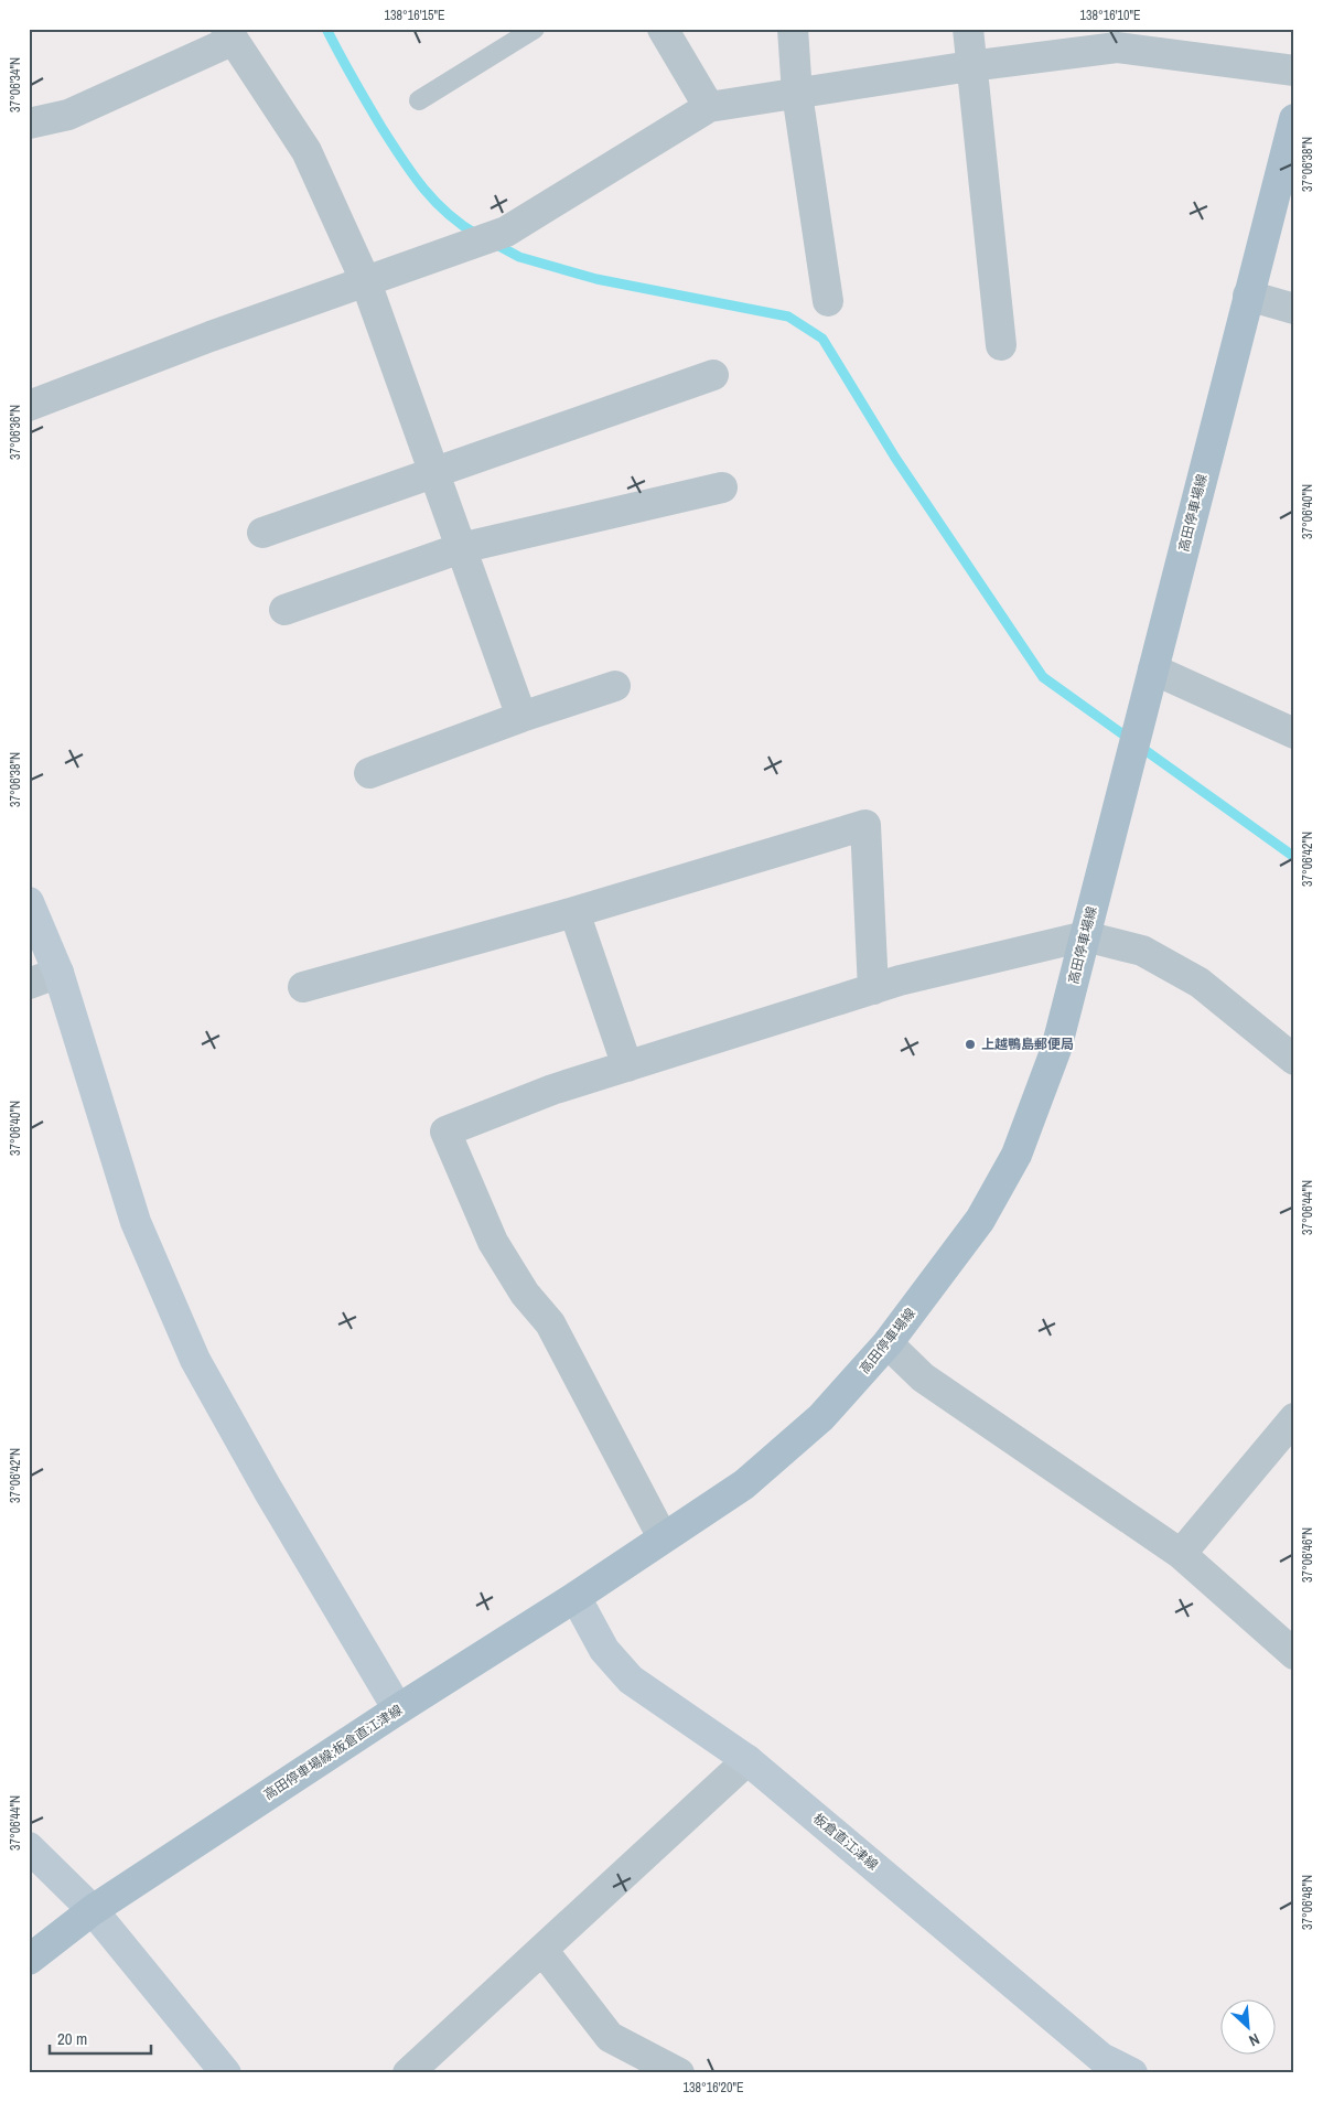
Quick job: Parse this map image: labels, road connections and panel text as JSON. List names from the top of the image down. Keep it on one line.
{"streets":{"main road":["高田停車場線","高田停車場線;板倉直江津線"],"street":["板倉直江津線"]},"crossings":[["高田停車場線","高田停車場線;板倉直江津線"],["高田停車場線","板倉直江津線"],["高田停車場線;板倉直江津線","板倉直江津線"]],"places":["上越鴨島郵便局"],"scale_bar":"20 m","north":"bottom right","coordinates":["138°16'15\"E","138°16'10\"E","37°06'34\"N","37°06'38\"N","37°06'36\"N","37°06'40\"N","37°06'42\"N","37°06'44\"N","37°06'46\"N","37°06'48\"N","138°16'20\"E"]}
